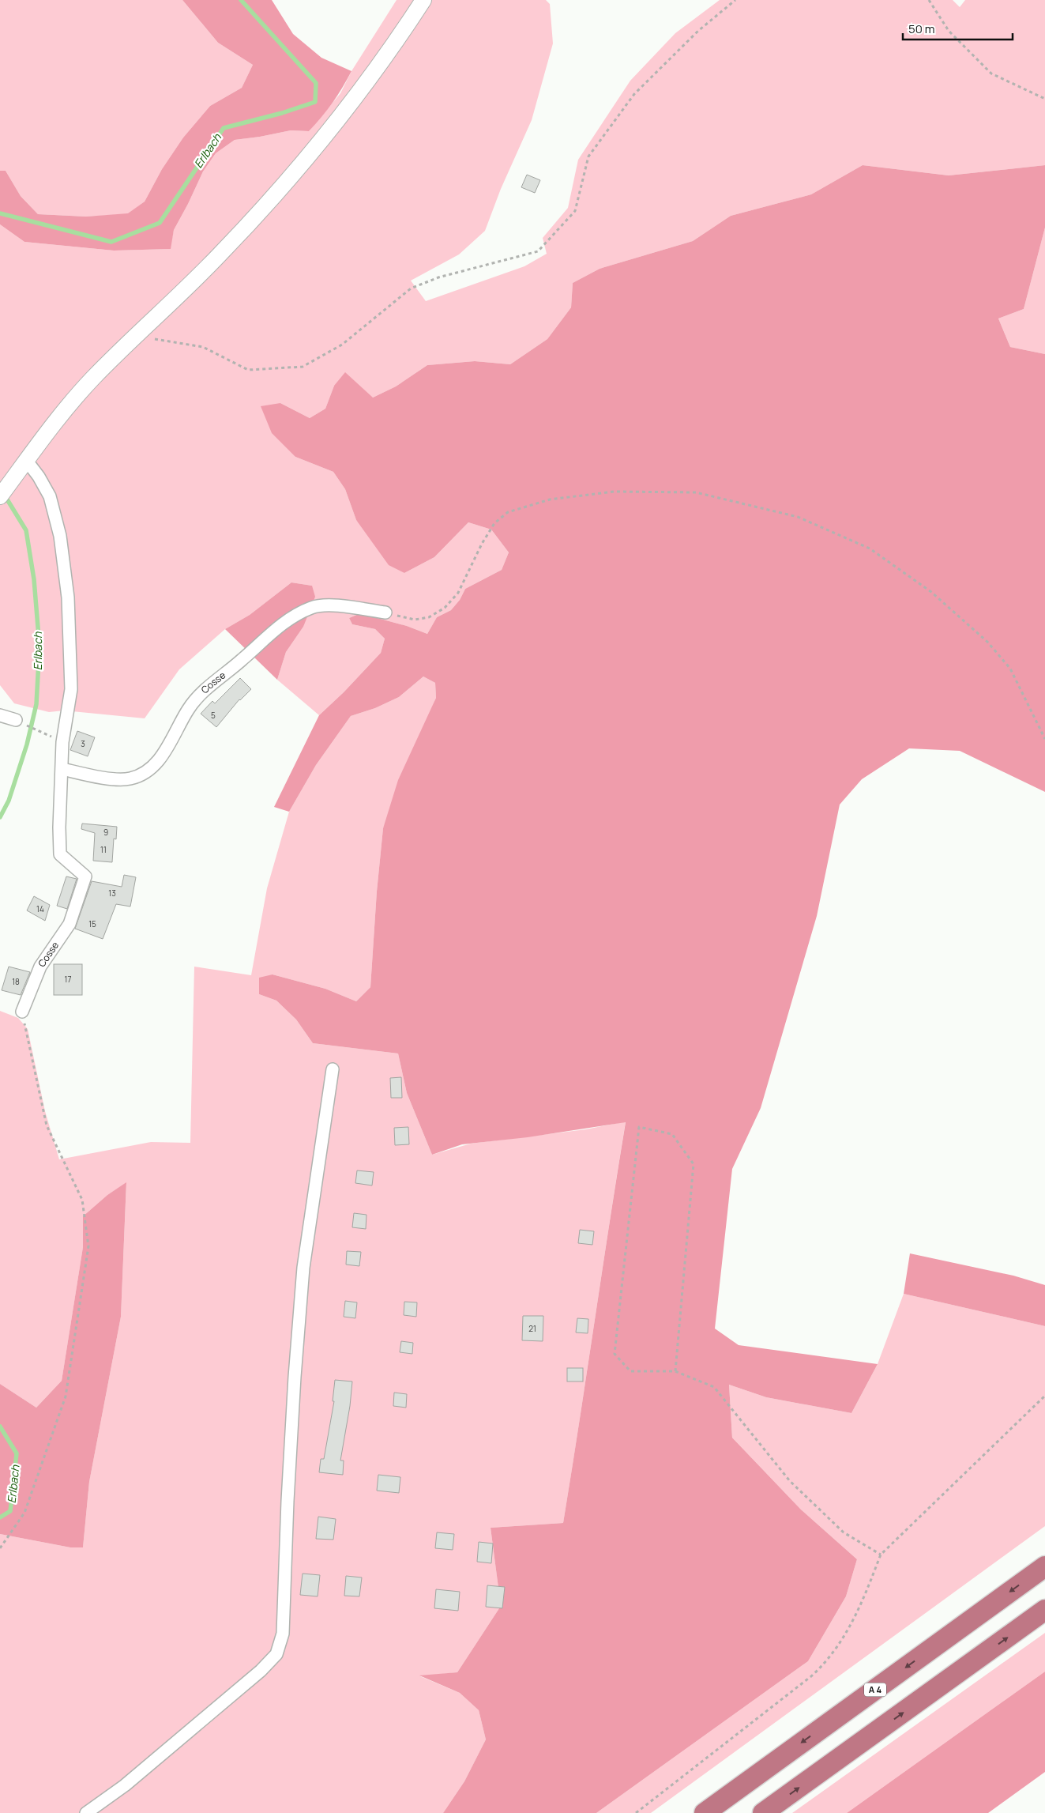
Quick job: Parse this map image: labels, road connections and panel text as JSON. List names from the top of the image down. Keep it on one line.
{"streets":{"highway":["A 4"],"street":["Cosse"]},"water":["Erlbach"],"house_numbers":["5","3","9","11","13","14","15","17","18","21"],"scale_bar":"50 m"}
